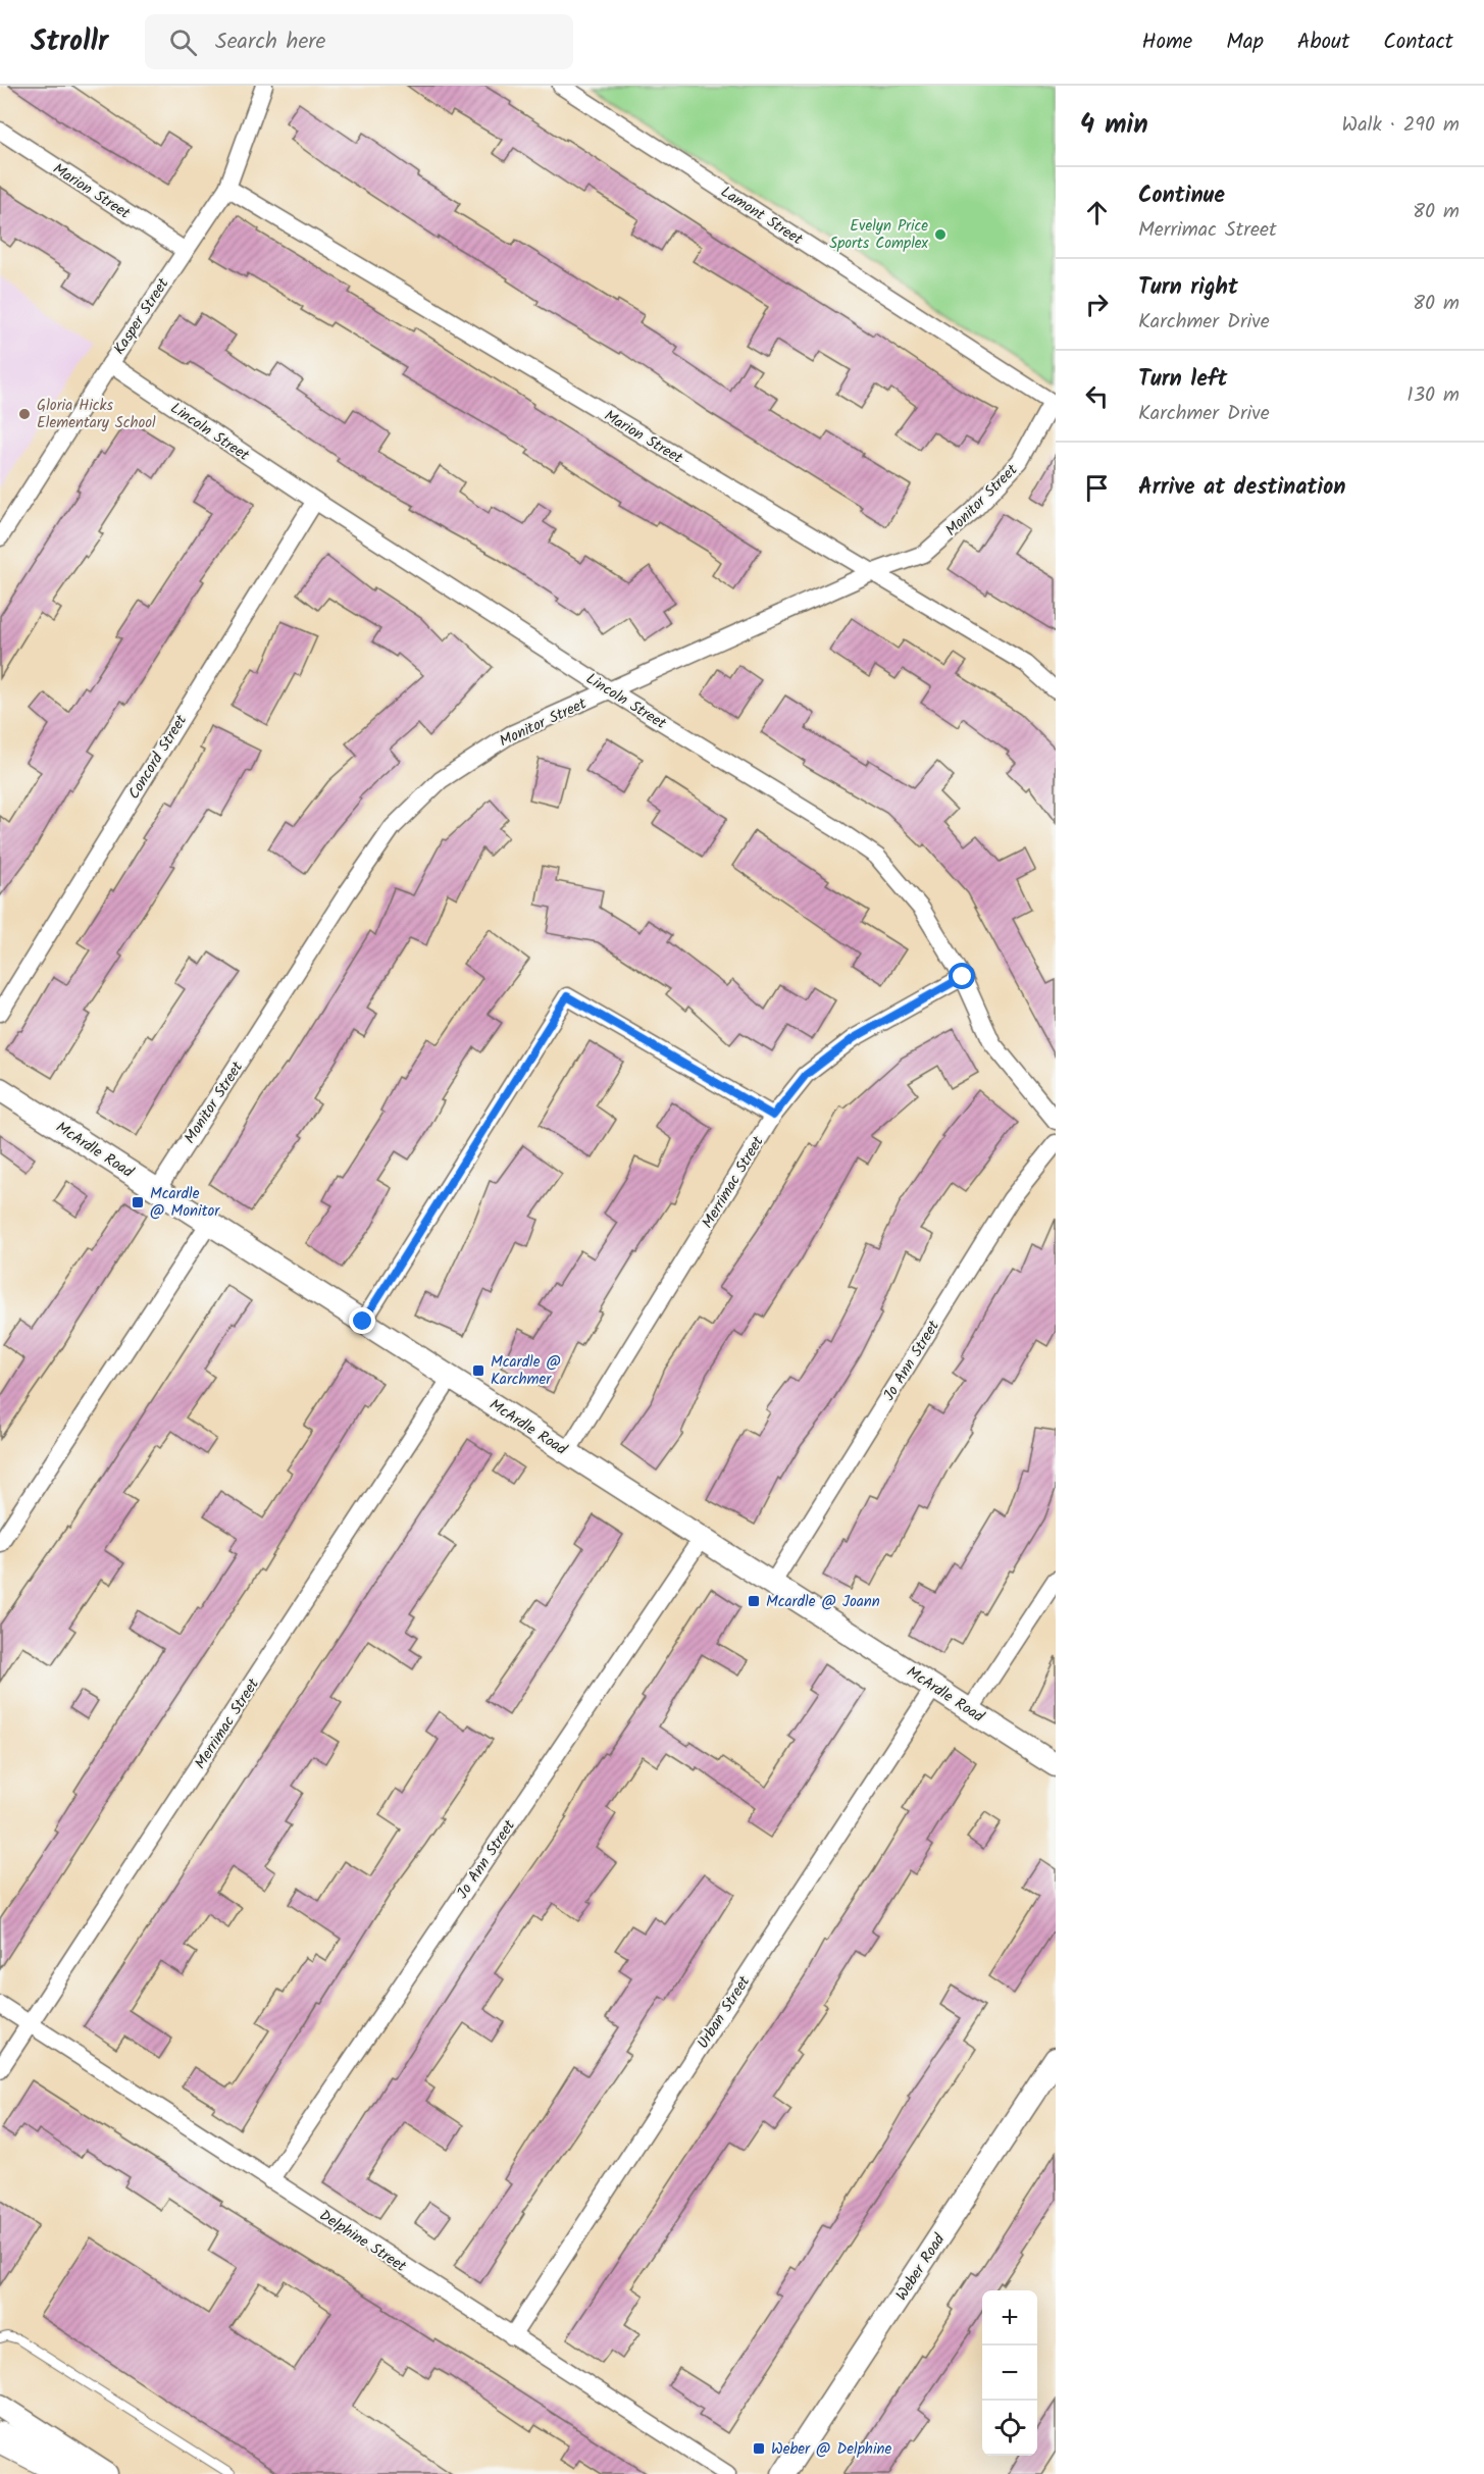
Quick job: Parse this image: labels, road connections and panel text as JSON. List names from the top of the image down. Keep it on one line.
{"streets":{"main road":["McArdle Road","Weber Road"],"street":["Marion Street","Lamont Street","Kasper Street","Lincoln Street","Monitor Street","Concord Street","Merrimac Street","Jo Ann Street","Urban Street","Delphine Street"]},"crossings":[["Marion Street","Kasper Street"],["Marion Street","Monitor Street"],["Lamont Street","Monitor Street"],["Kasper Street","Lincoln Street"],["Lincoln Street","Monitor Street"],["Lincoln Street","Concord Street"],["Lincoln Street","Merrimac Street"],["Monitor Street","McArdle Road"],["McArdle Road","Merrimac Street"],["McArdle Road","Jo Ann Street"],["McArdle Road","Urban Street"],["Merrimac Street","Delphine Street"],["Jo Ann Street","Delphine Street"],["Urban Street","Delphine Street"]],"places":{"other":["Evelyn Price Sports Complex","Gloria Hicks Elementary School"],"transit":["Mcardle @ Monitor","Mcardle @ Karchmer","Mcardle @ Joann","Weber @ Delphine"]},"page":{"header":"Strollr","search":"Search here","nav":["Home","Map","About","Contact"],"heading":["4 min","Walk · 290 m"],"list":[["Continue","Merrimac Street","80 m"],["Turn right","Karchmer Drive","80 m"],["Turn left","Karchmer Drive","130 m"],"Arrive at destination"],"map_buttons":["+","−"]}}
